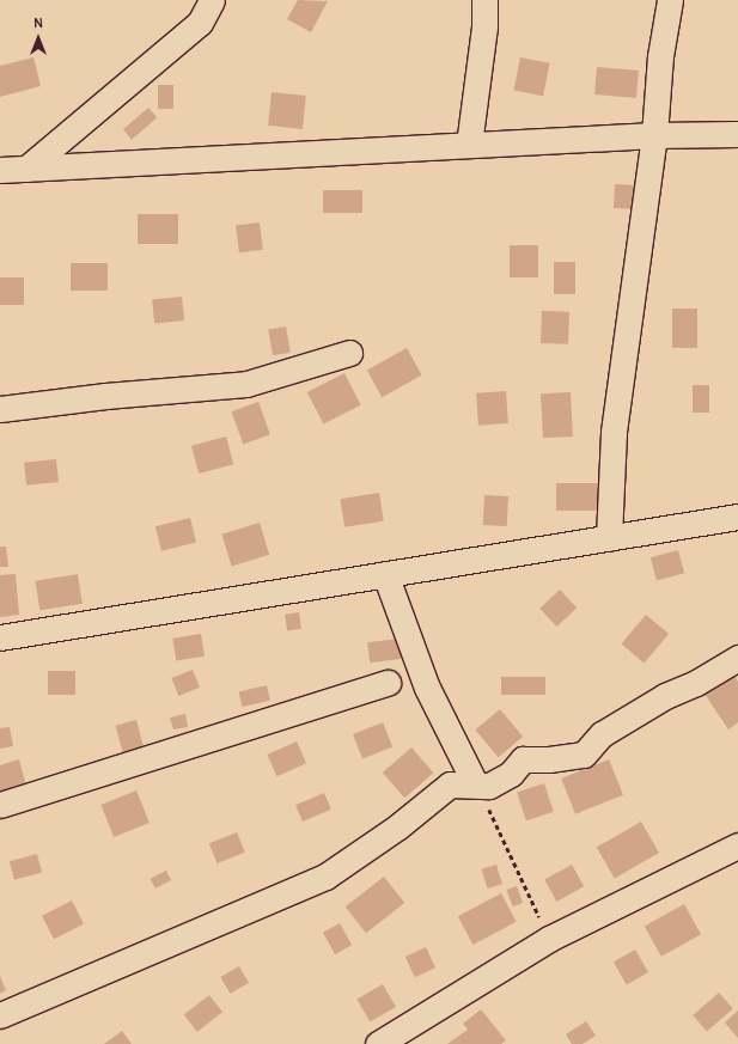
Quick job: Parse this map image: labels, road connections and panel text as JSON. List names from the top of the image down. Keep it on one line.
{"north":"top"}
